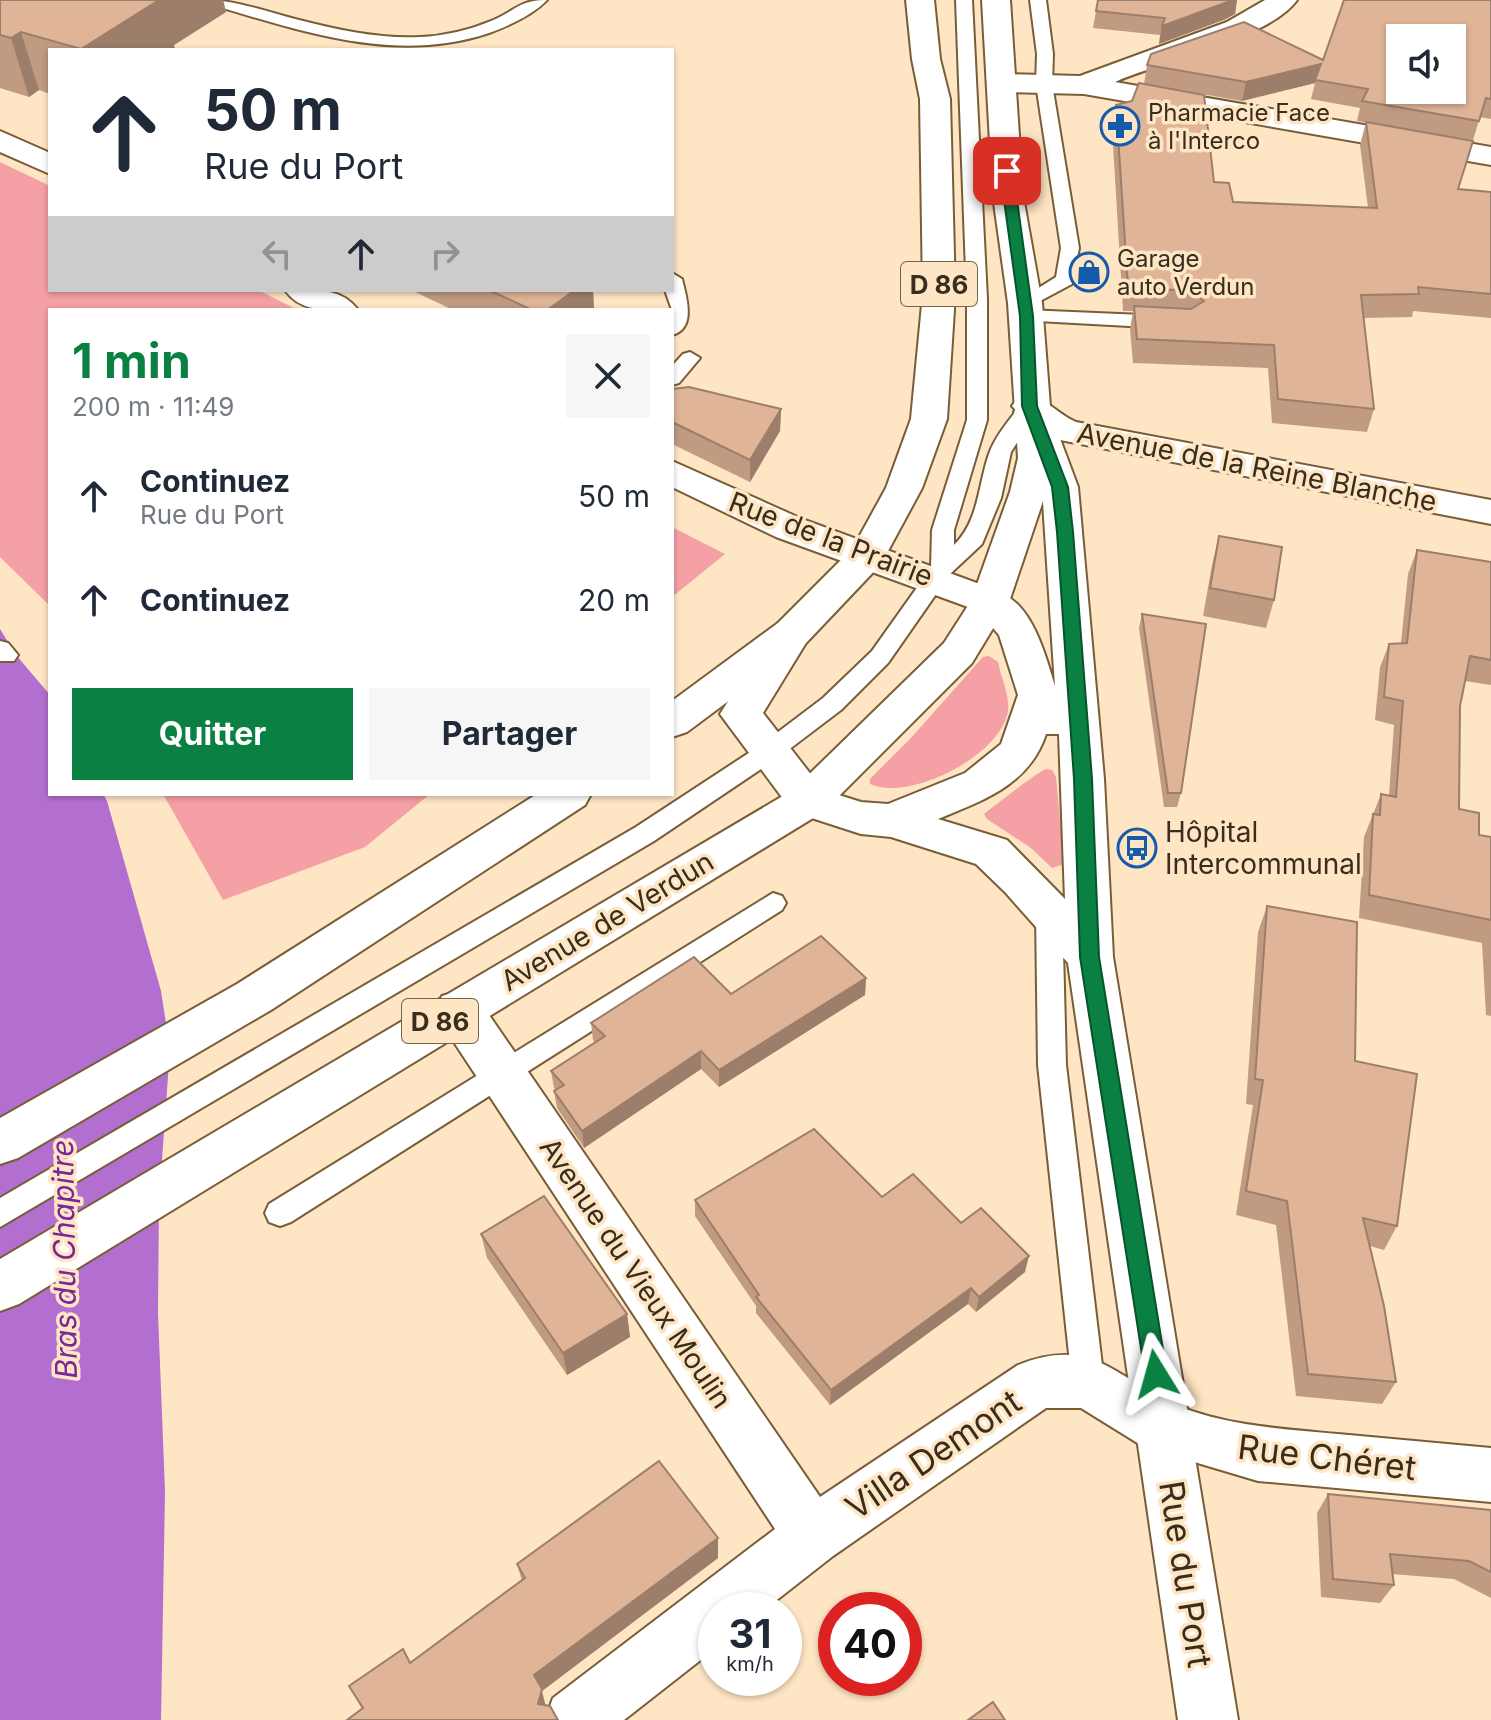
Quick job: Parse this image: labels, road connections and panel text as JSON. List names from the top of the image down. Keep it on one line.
{"streets":{"street":["D 86","Avenue de la Reine Blanche","Rue de la Prairie","Avenue de Verdun","Avenue du Vieux Moulin","Villa Demont","Rue Chéret","Rue du Port"]},"crossings":[["D 86","Rue de la Prairie"],["Avenue de la Reine Blanche","Avenue de Verdun"],["Rue de la Prairie","Avenue de Verdun"],["Avenue de Verdun","Avenue du Vieux Moulin"],["Avenue du Vieux Moulin","Villa Demont"],["Rue Chéret","Rue du Port"]],"water":["Bras du Chapitre"],"places":{"pharmacy":["Pharmacie Face à l'Interco"],"shop":["Garage auto Verdun"],"bus stop":["Hôpital Intercommunal"]},"page":{"turn":["50 m","Rue du Port"],"heading":["1 min","200 m · 11:49"],"list":[{"name":"Continuez","note":"Rue du Port","value":"50 m"},{"name":"Continuez","value":"20 m"}],"buttons":["Quitter","Partager"],"speed":"31 km/h","limit":"40"}}
